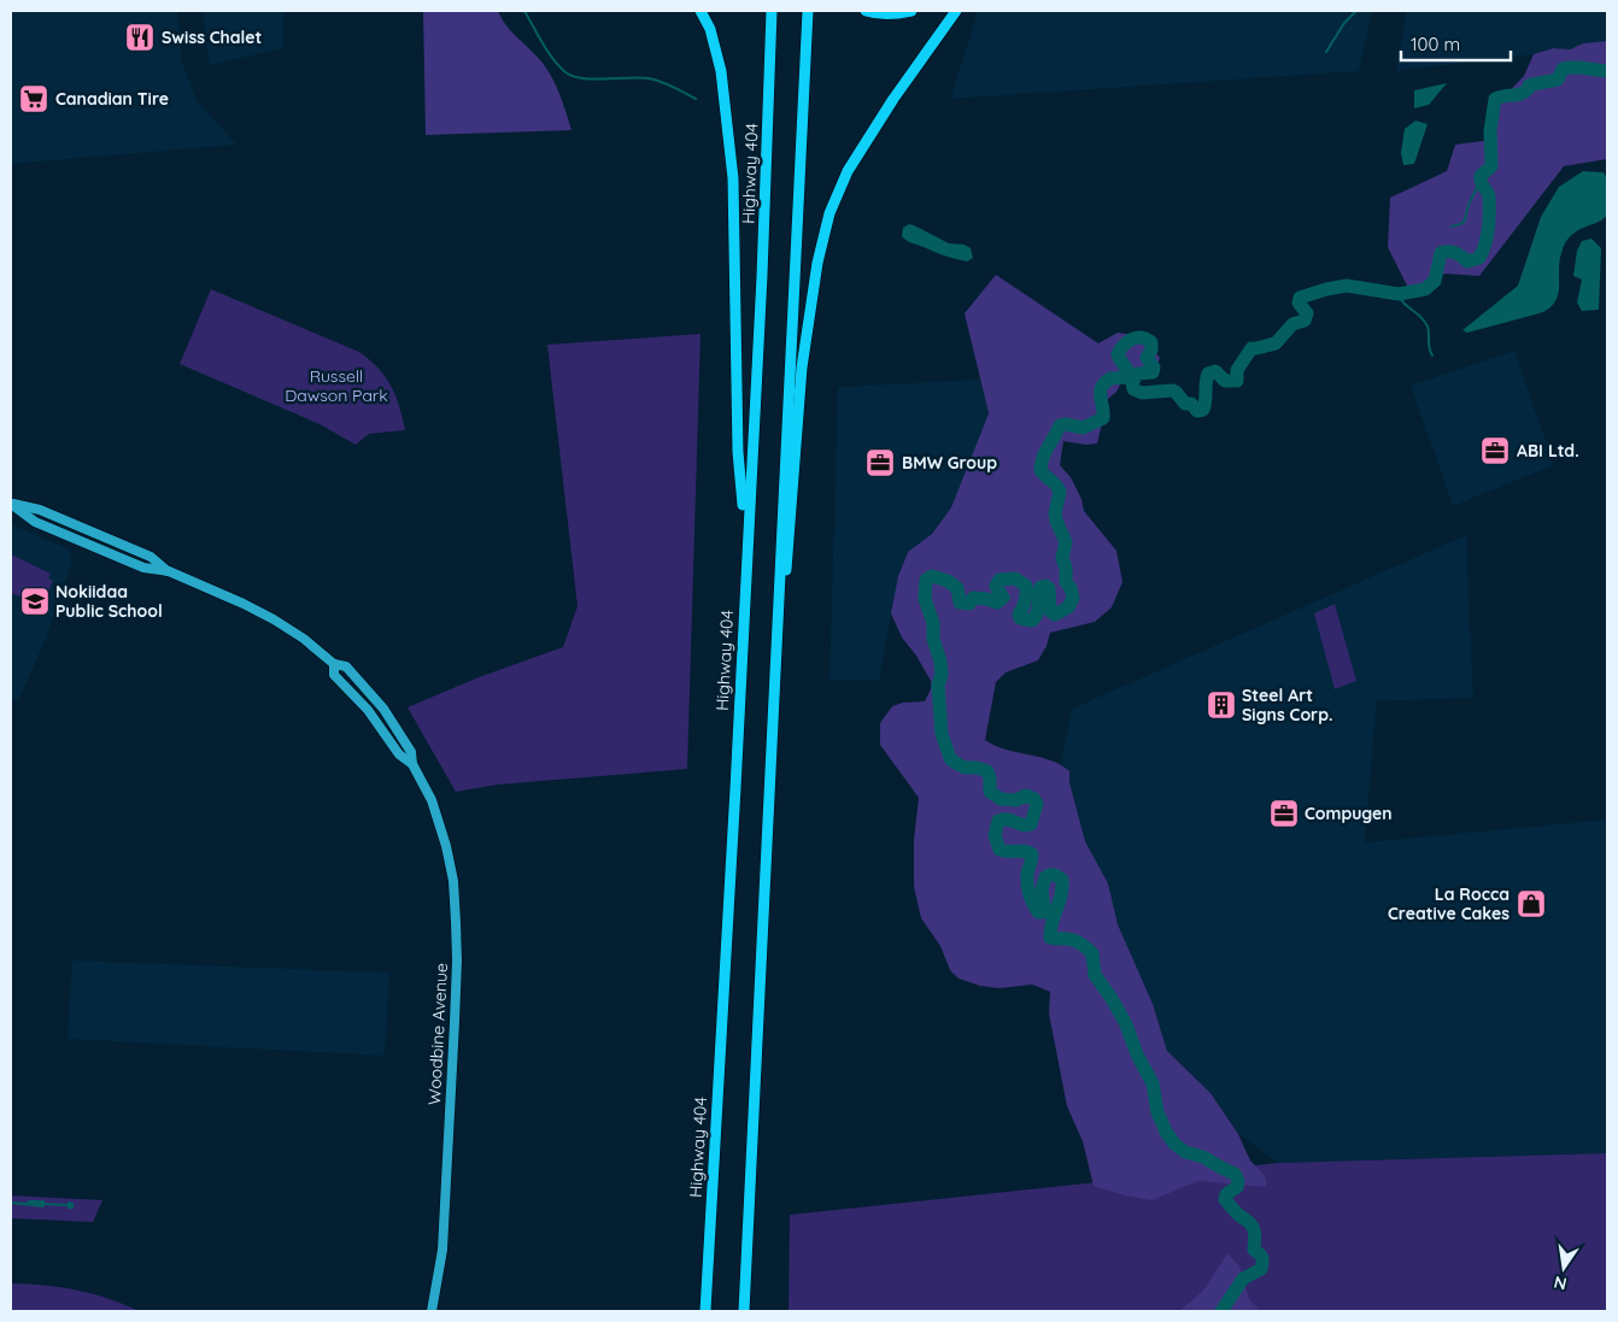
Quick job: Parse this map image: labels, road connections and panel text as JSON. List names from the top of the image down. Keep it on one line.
{"streets":{"highway":["Highway 404"],"main road":["Woodbine Avenue"]},"parks":["Russell Dawson Park"],"places":{"restaurant":["Swiss Chalet"],"supermarket":["Canadian Tire"],"office":["ABI Ltd.","BMW Group","Compugen"],"school or university":["Nokiidaa Public School"],"building":["Steel Art Signs Corp."],"shop":["La Rocca Creative Cakes"]},"scale_bar":"100 m","north":"bottom"}
